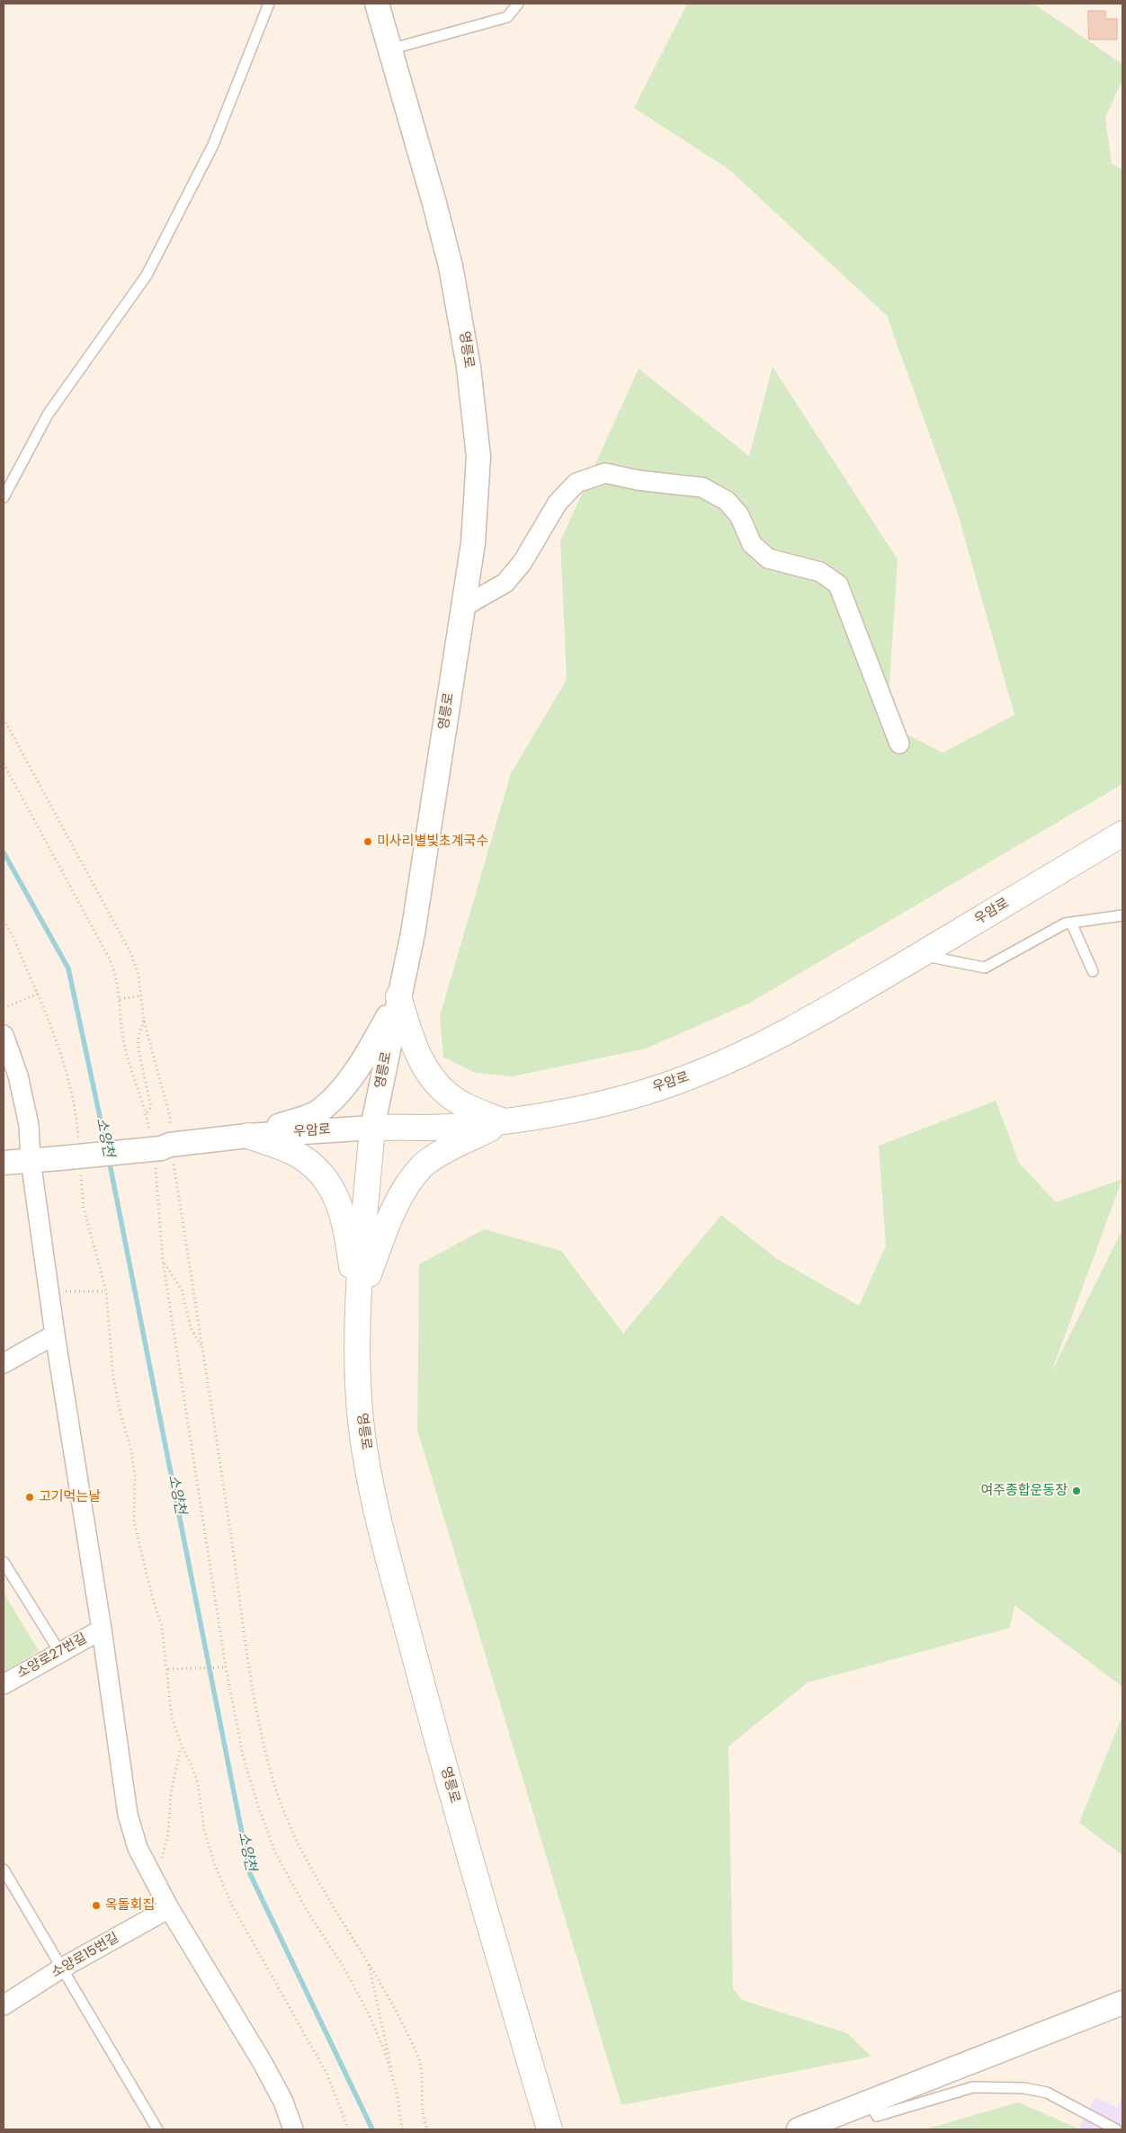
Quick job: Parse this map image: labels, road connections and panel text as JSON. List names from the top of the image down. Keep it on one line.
{"streets":{"main road":["영릉로","우암로"],"street":["소양로27번길","소양로15번길"]},"crossings":[["영릉로","우암로"]],"water":["소양천"],"places":["미사리별빛초계국수","여주종합운동장","고기먹는날","옥돌회집"]}
